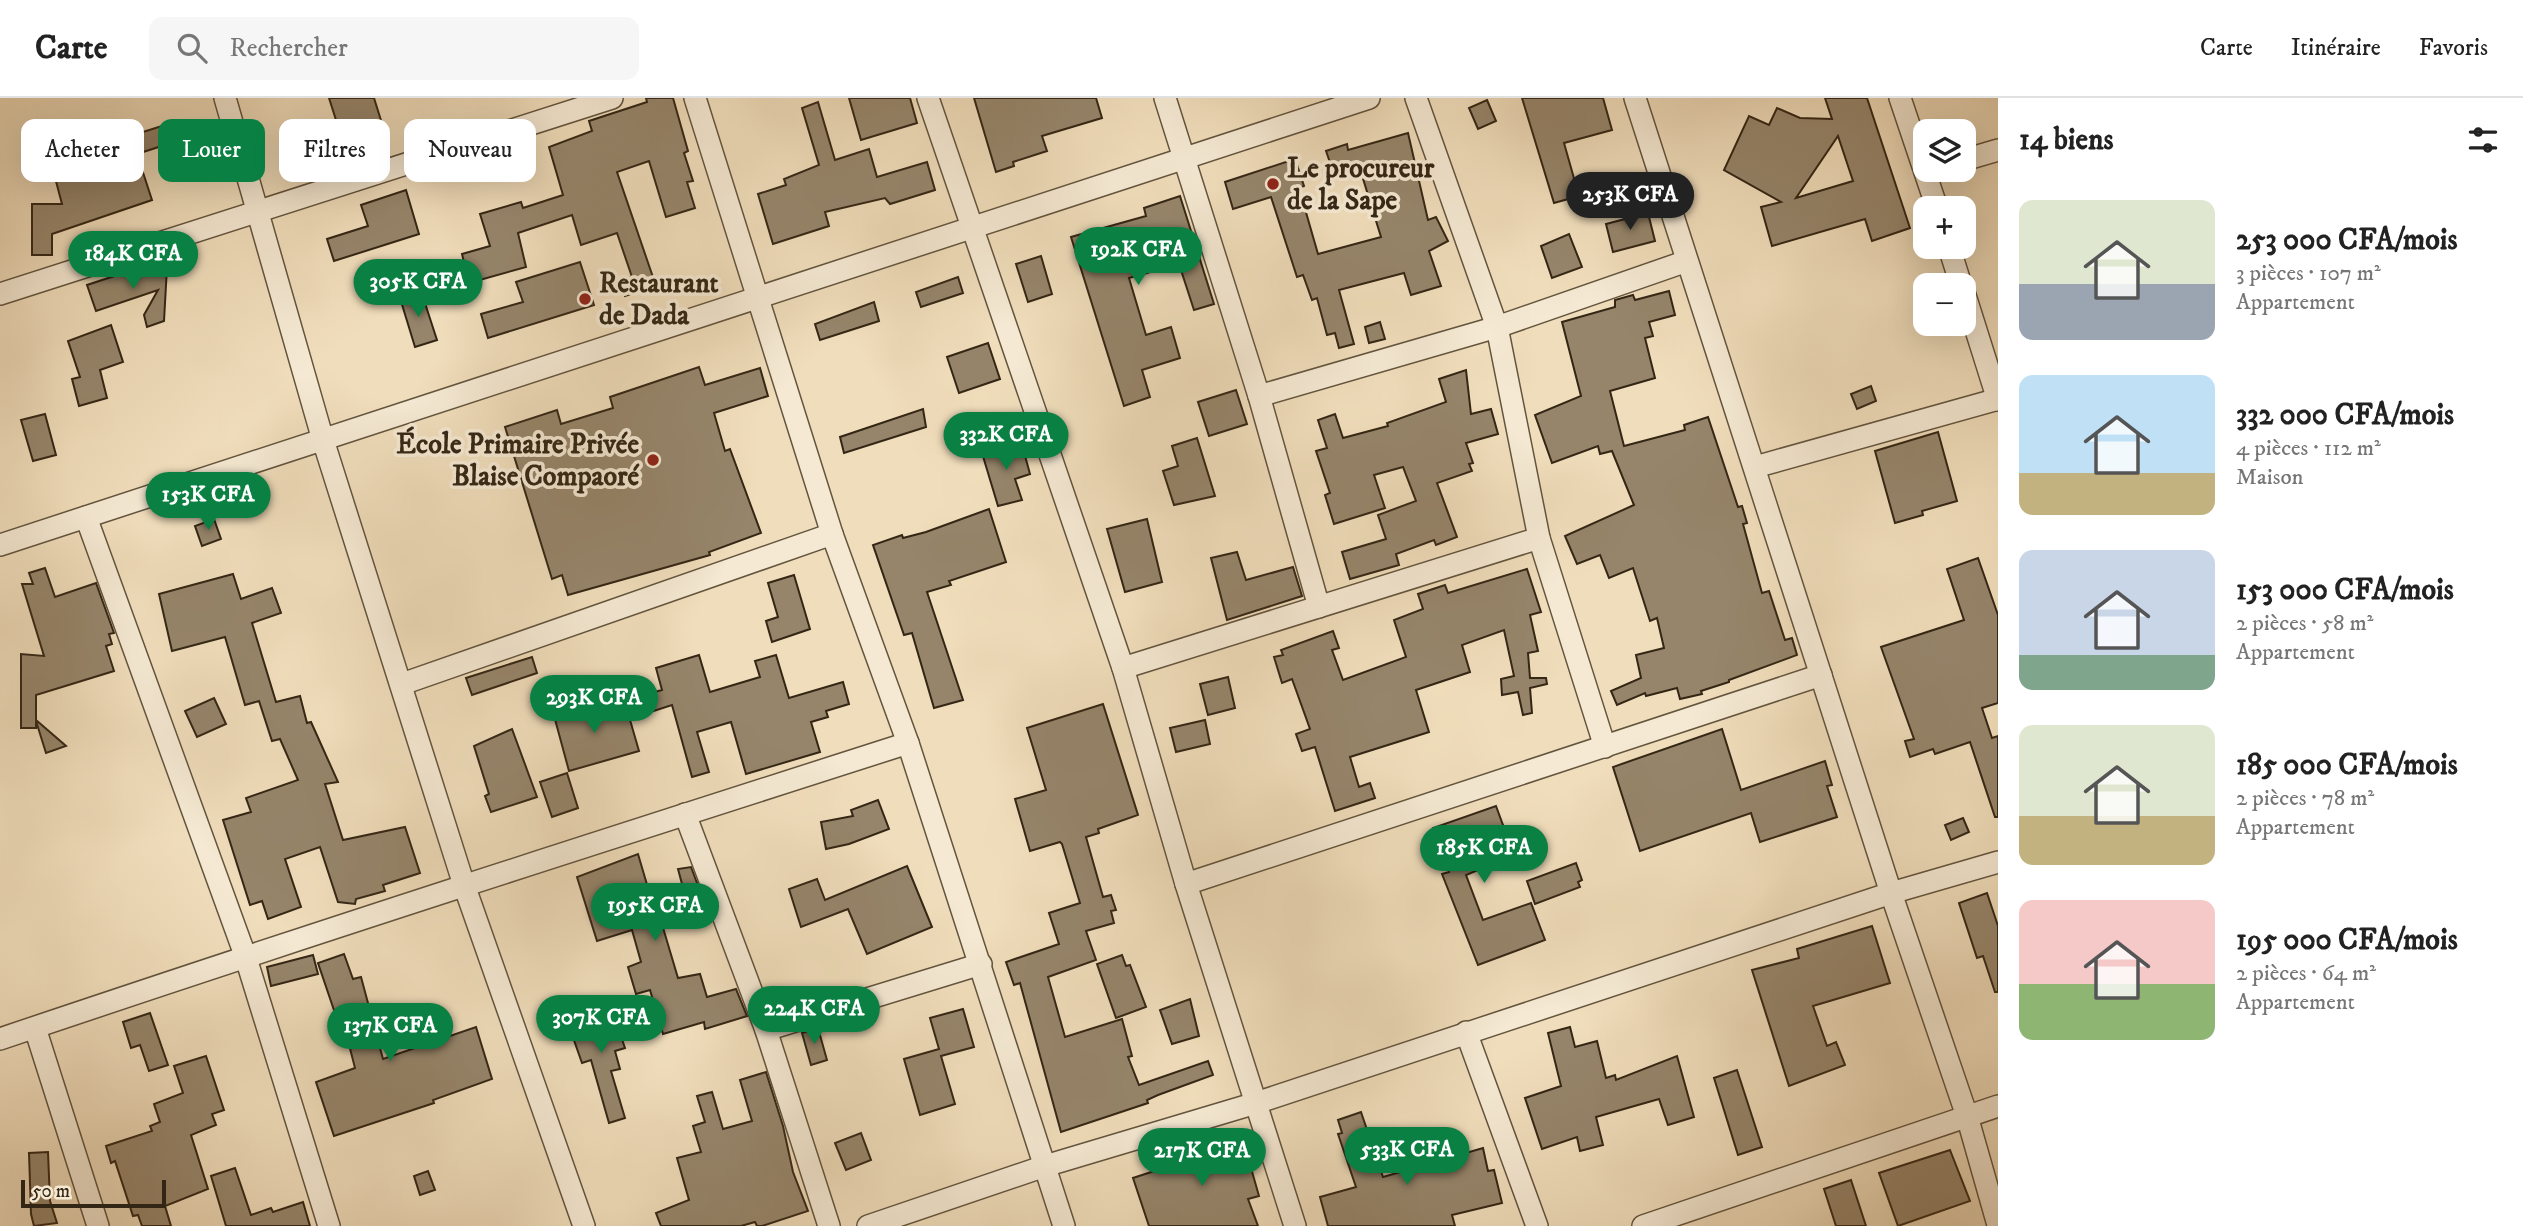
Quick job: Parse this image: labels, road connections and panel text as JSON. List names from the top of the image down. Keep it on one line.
{"places":["Le procureur de la Sape","Restaurant de Dada","École Primaire Privée Blaise Compaoré"],"scale_bar":"50 m","page":{"header":"Carte","search":"Rechercher","nav":["Carte","Itinéraire","Favoris"],"heading":"14 biens","map_buttons":["+","−"],"chip":["Acheter","Louer","Filtres","Nouveau"],"price":["253K CFA","192K CFA","184K CFA","305K CFA","332K CFA","153K CFA","293K CFA","185K CFA","195K CFA","224K CFA","307K CFA","137K CFA","533K CFA","217K CFA"],"list":[{"name":"253 000 CFA/mois","note":"3 pièces · 107 m² · Appartement"},{"name":"332 000 CFA/mois","note":"4 pièces · 112 m² · Maison"},{"name":"153 000 CFA/mois","note":"2 pièces · 58 m² · Appartement"},{"name":"185 000 CFA/mois","note":"2 pièces · 78 m² · Appartement"},{"name":"195 000 CFA/mois","note":"2 pièces · 64 m² · Appartement"}],"scale":"50 m"}}
